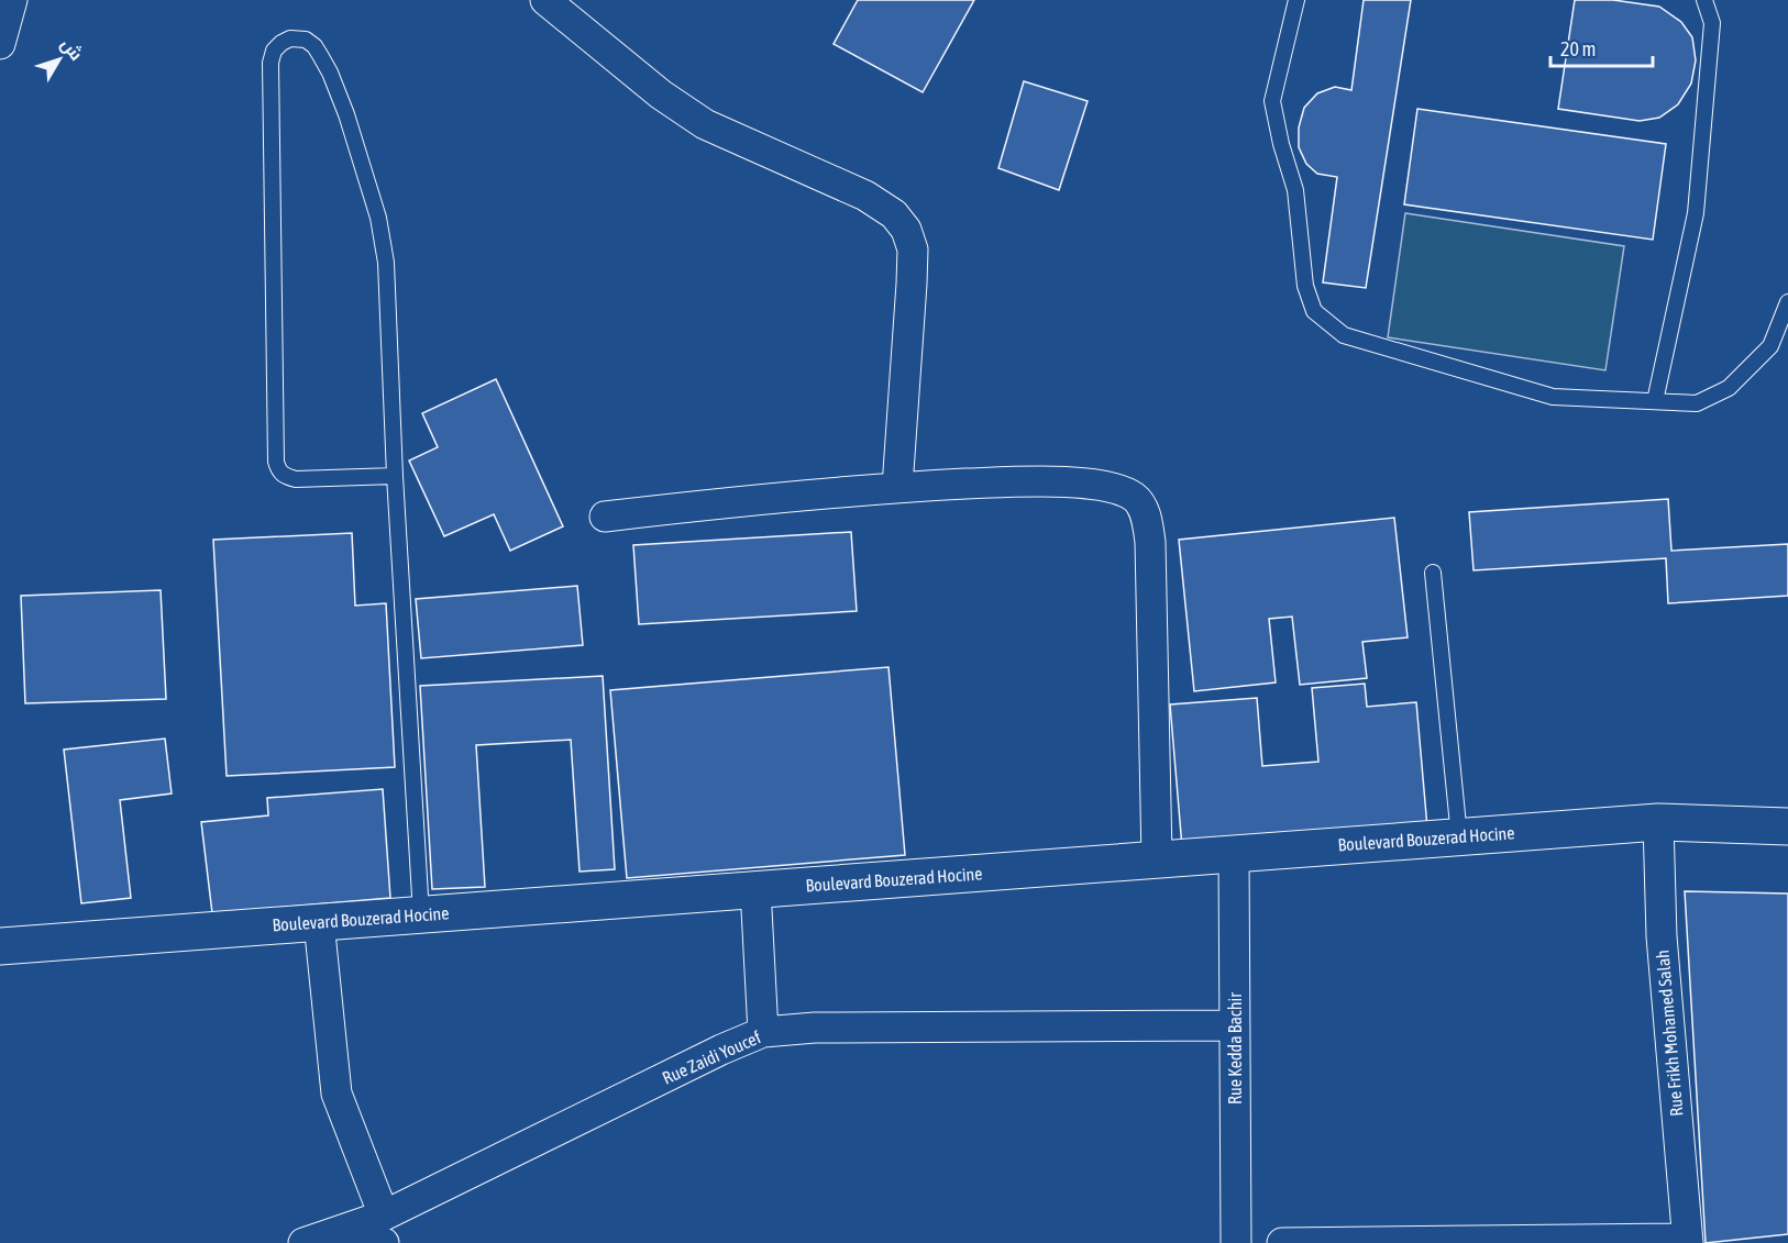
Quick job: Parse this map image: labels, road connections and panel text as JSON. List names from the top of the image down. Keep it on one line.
{"streets":{"street":["Boulevard Bouzerad Hocine","Rue Frikh Mohamed Salah","Rue Kedda Bachir","Rue Zaidi Youcef"]},"crossings":[["Boulevard Bouzerad Hocine","Rue Frikh Mohamed Salah"],["Boulevard Bouzerad Hocine","Rue Kedda Bachir"],["Rue Kedda Bachir","Rue Zaidi Youcef"]],"scale_bar":"20 m","north":"top right"}
